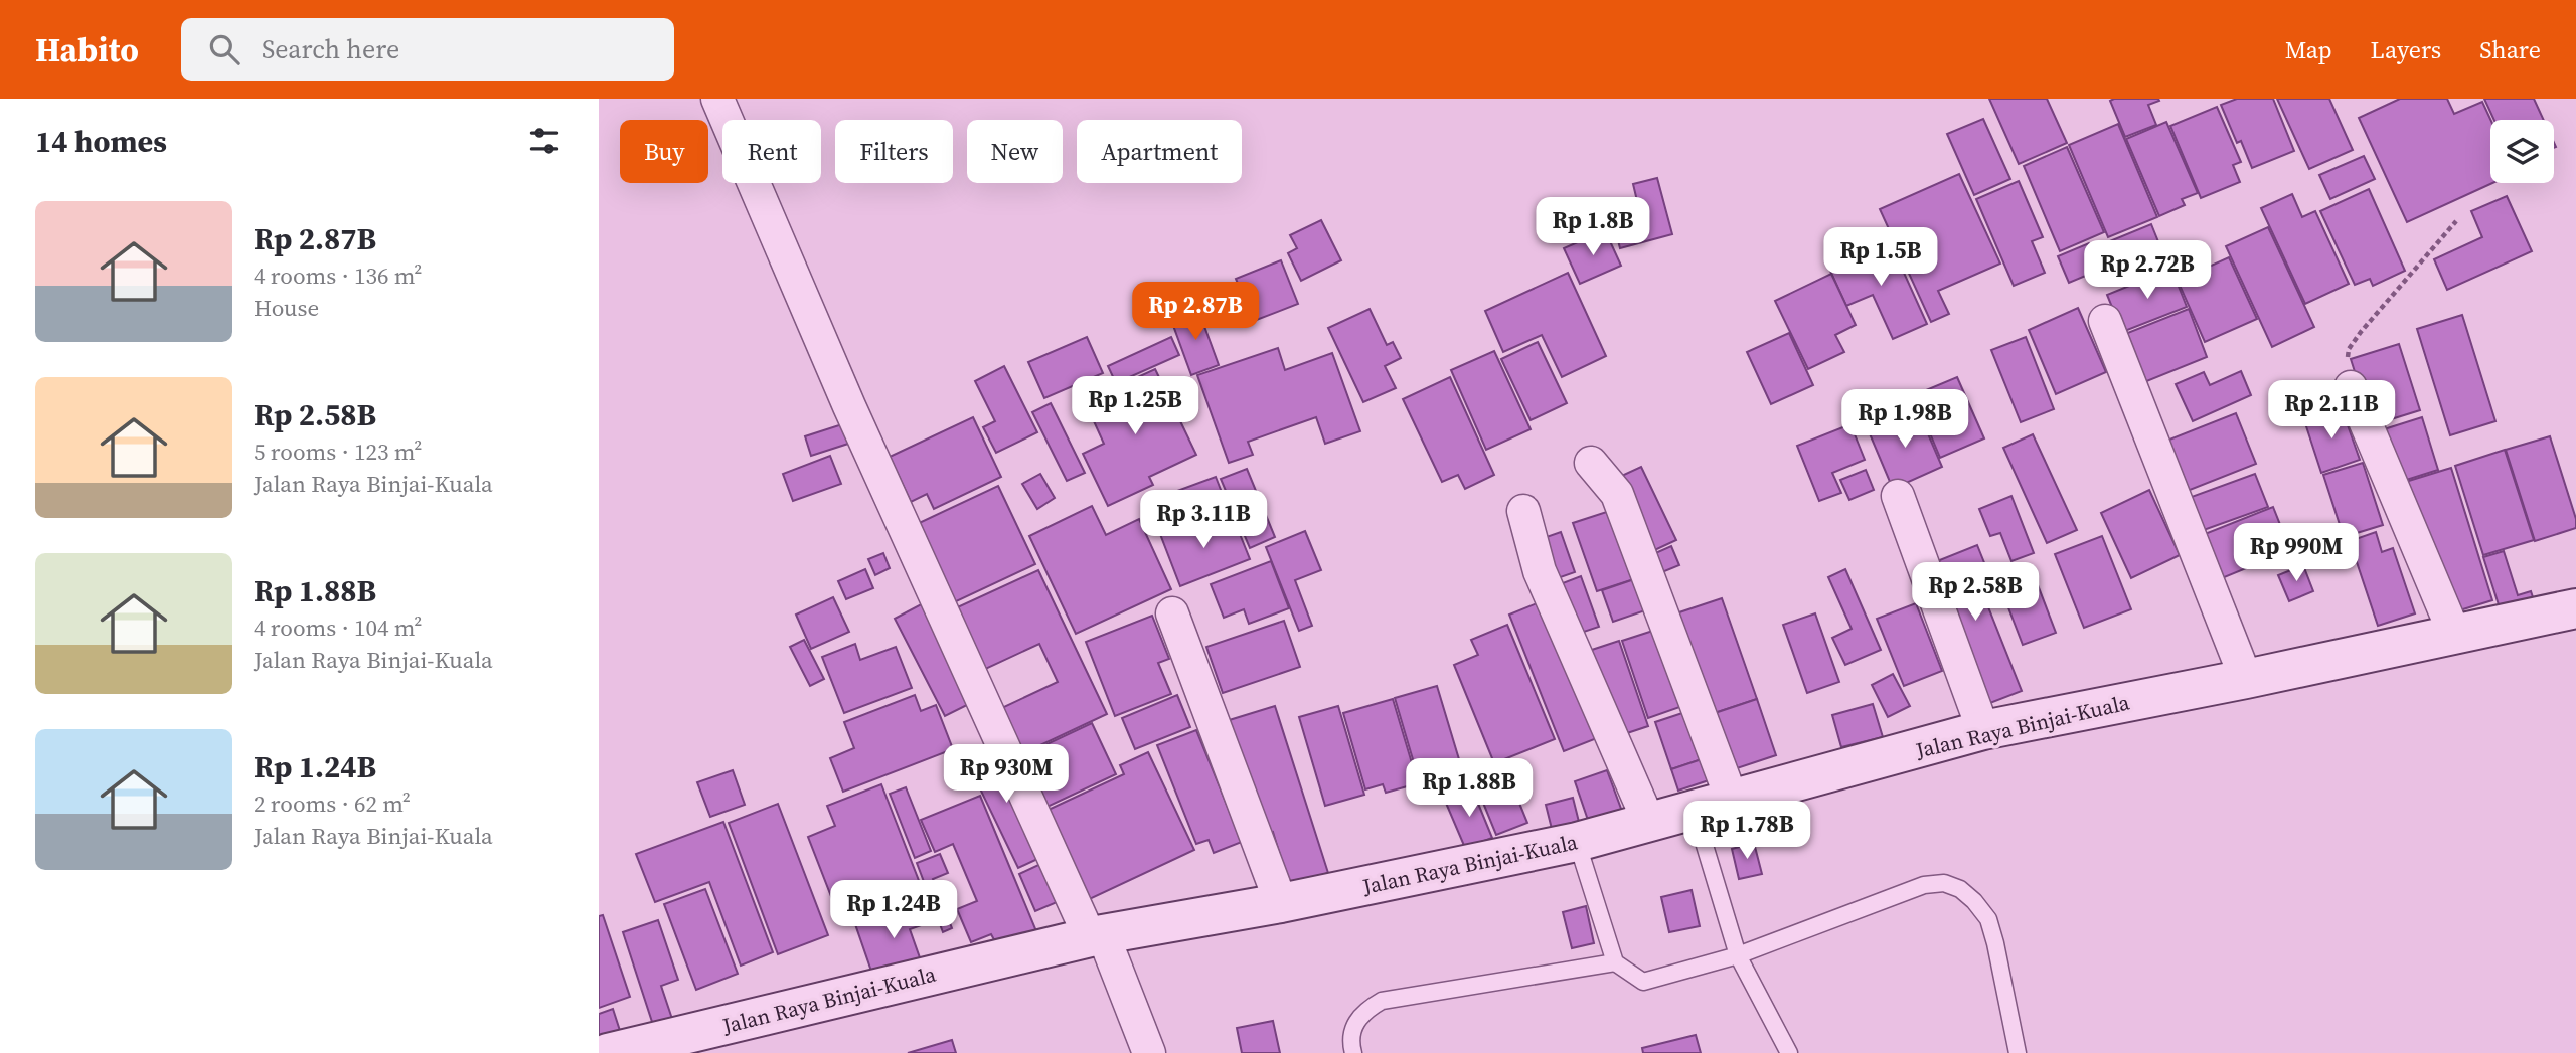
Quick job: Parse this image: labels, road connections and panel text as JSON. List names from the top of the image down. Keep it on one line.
{"streets":{"main road":["Jalan Raya Binjai-Kuala"]},"page":{"header":"Habito","search":"Search here","nav":["Map","Layers","Share"],"heading":"14 homes","chip":["Buy","Rent","Filters","New","Apartment"],"list":[{"name":"Rp 2.87B","note":"4 rooms · 136 m² · House"},{"name":"Rp 2.58B","note":"5 rooms · 123 m² · Jalan Raya Binjai-Kuala"},{"name":"Rp 1.88B","note":"4 rooms · 104 m² · Jalan Raya Binjai-Kuala"},{"name":"Rp 1.24B","note":"2 rooms · 62 m² · Jalan Raya Binjai-Kuala"}],"price":["Rp 1.8B","Rp 1.5B","Rp 2.72B","Rp 2.87B","Rp 1.25B","Rp 2.11B","Rp 1.98B","Rp 3.11B","Rp 990M","Rp 2.58B","Rp 930M","Rp 1.88B","Rp 1.78B","Rp 1.24B"]}}
